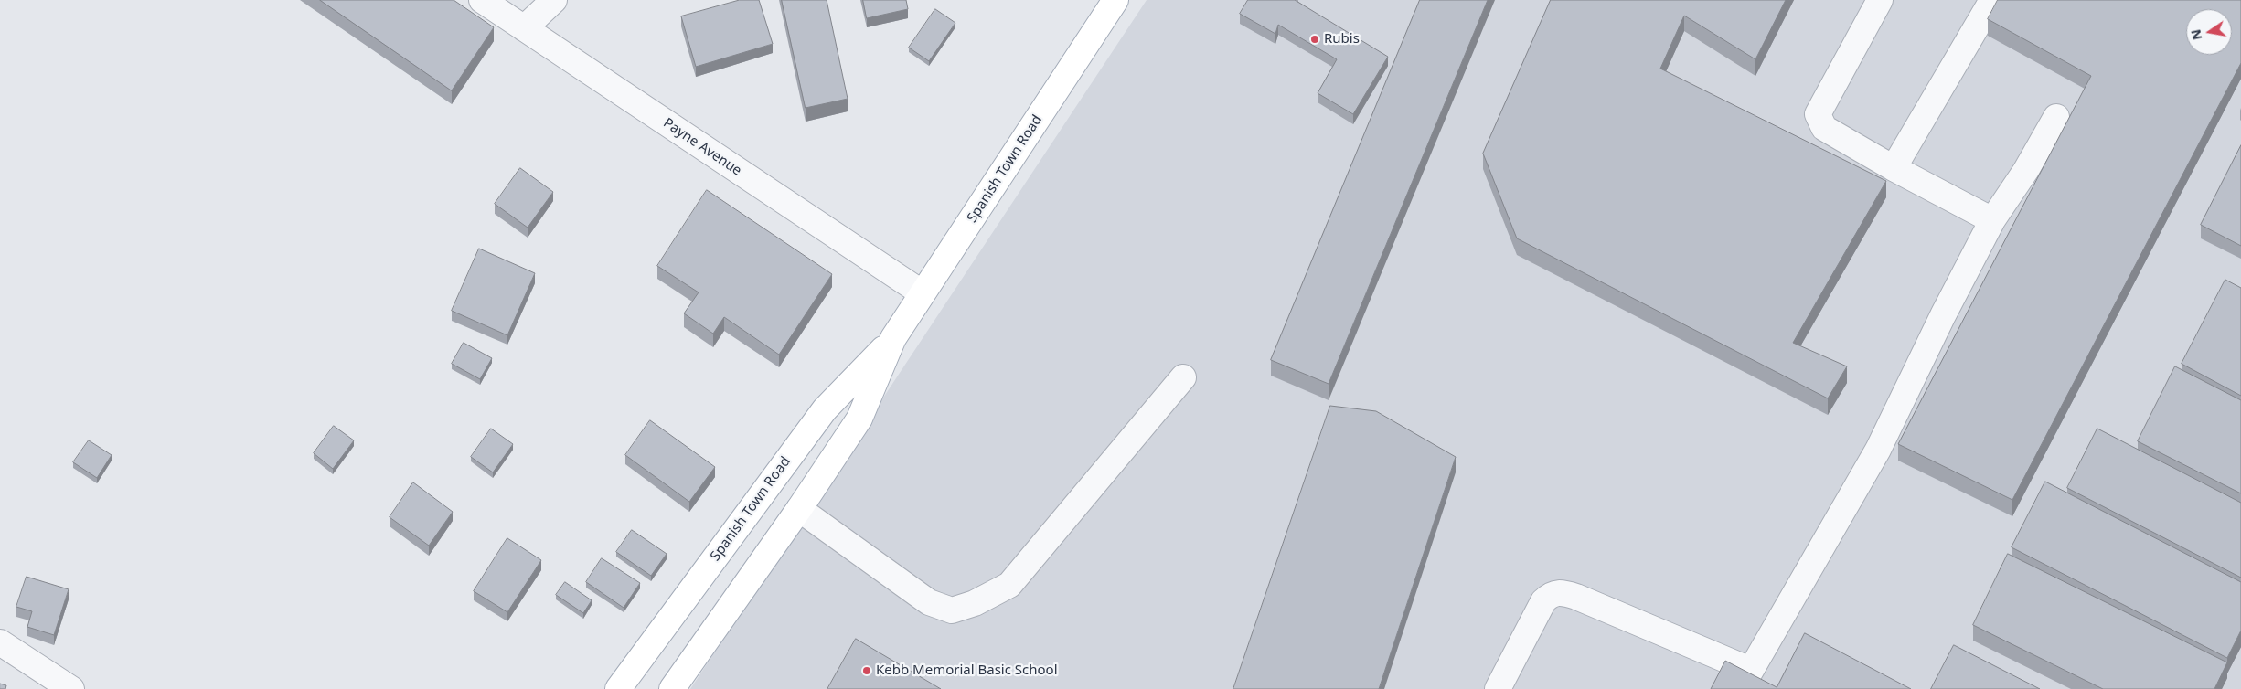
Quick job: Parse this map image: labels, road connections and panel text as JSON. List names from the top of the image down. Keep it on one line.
{"streets":{"main road":["Spanish Town Road"],"street":["Payne Avenue"]},"crossings":[["Payne Avenue","Spanish Town Road"]],"places":["Rubis","Kebb Memorial Basic School"],"north":"left"}
